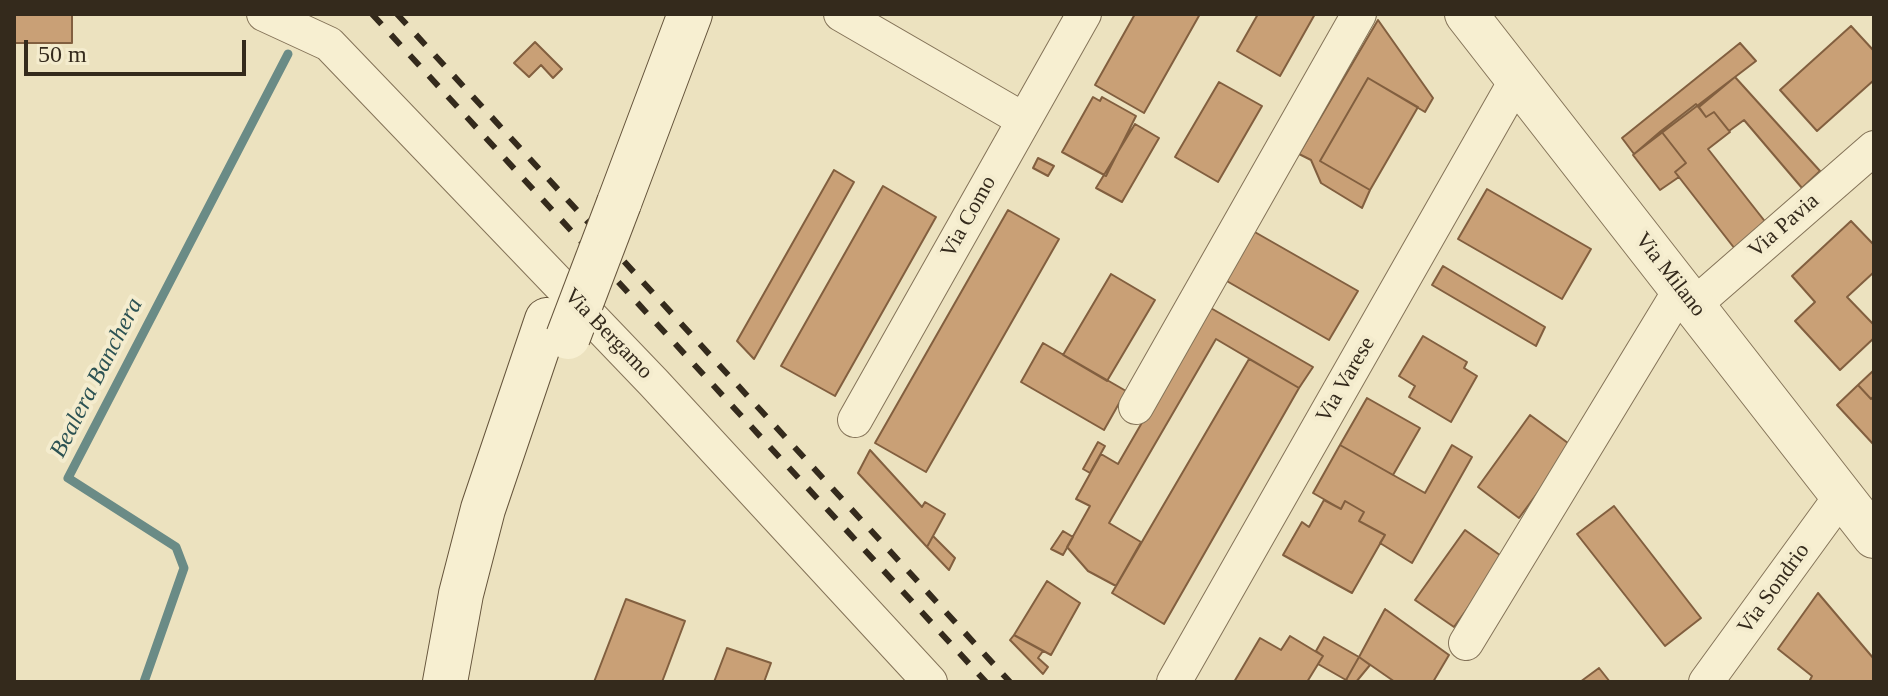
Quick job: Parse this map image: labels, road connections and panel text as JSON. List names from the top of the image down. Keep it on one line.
{"streets":{"street":["Via Como","Via Pavia","Via Milano","Via Bergamo","Via Varese","Via Sondrio"]},"crossings":[["Via Pavia","Via Milano"],["Via Milano","Via Varese"],["Via Milano","Via Sondrio"]],"water":["Bealera Banchera"],"scale_bar":"50 m"}
